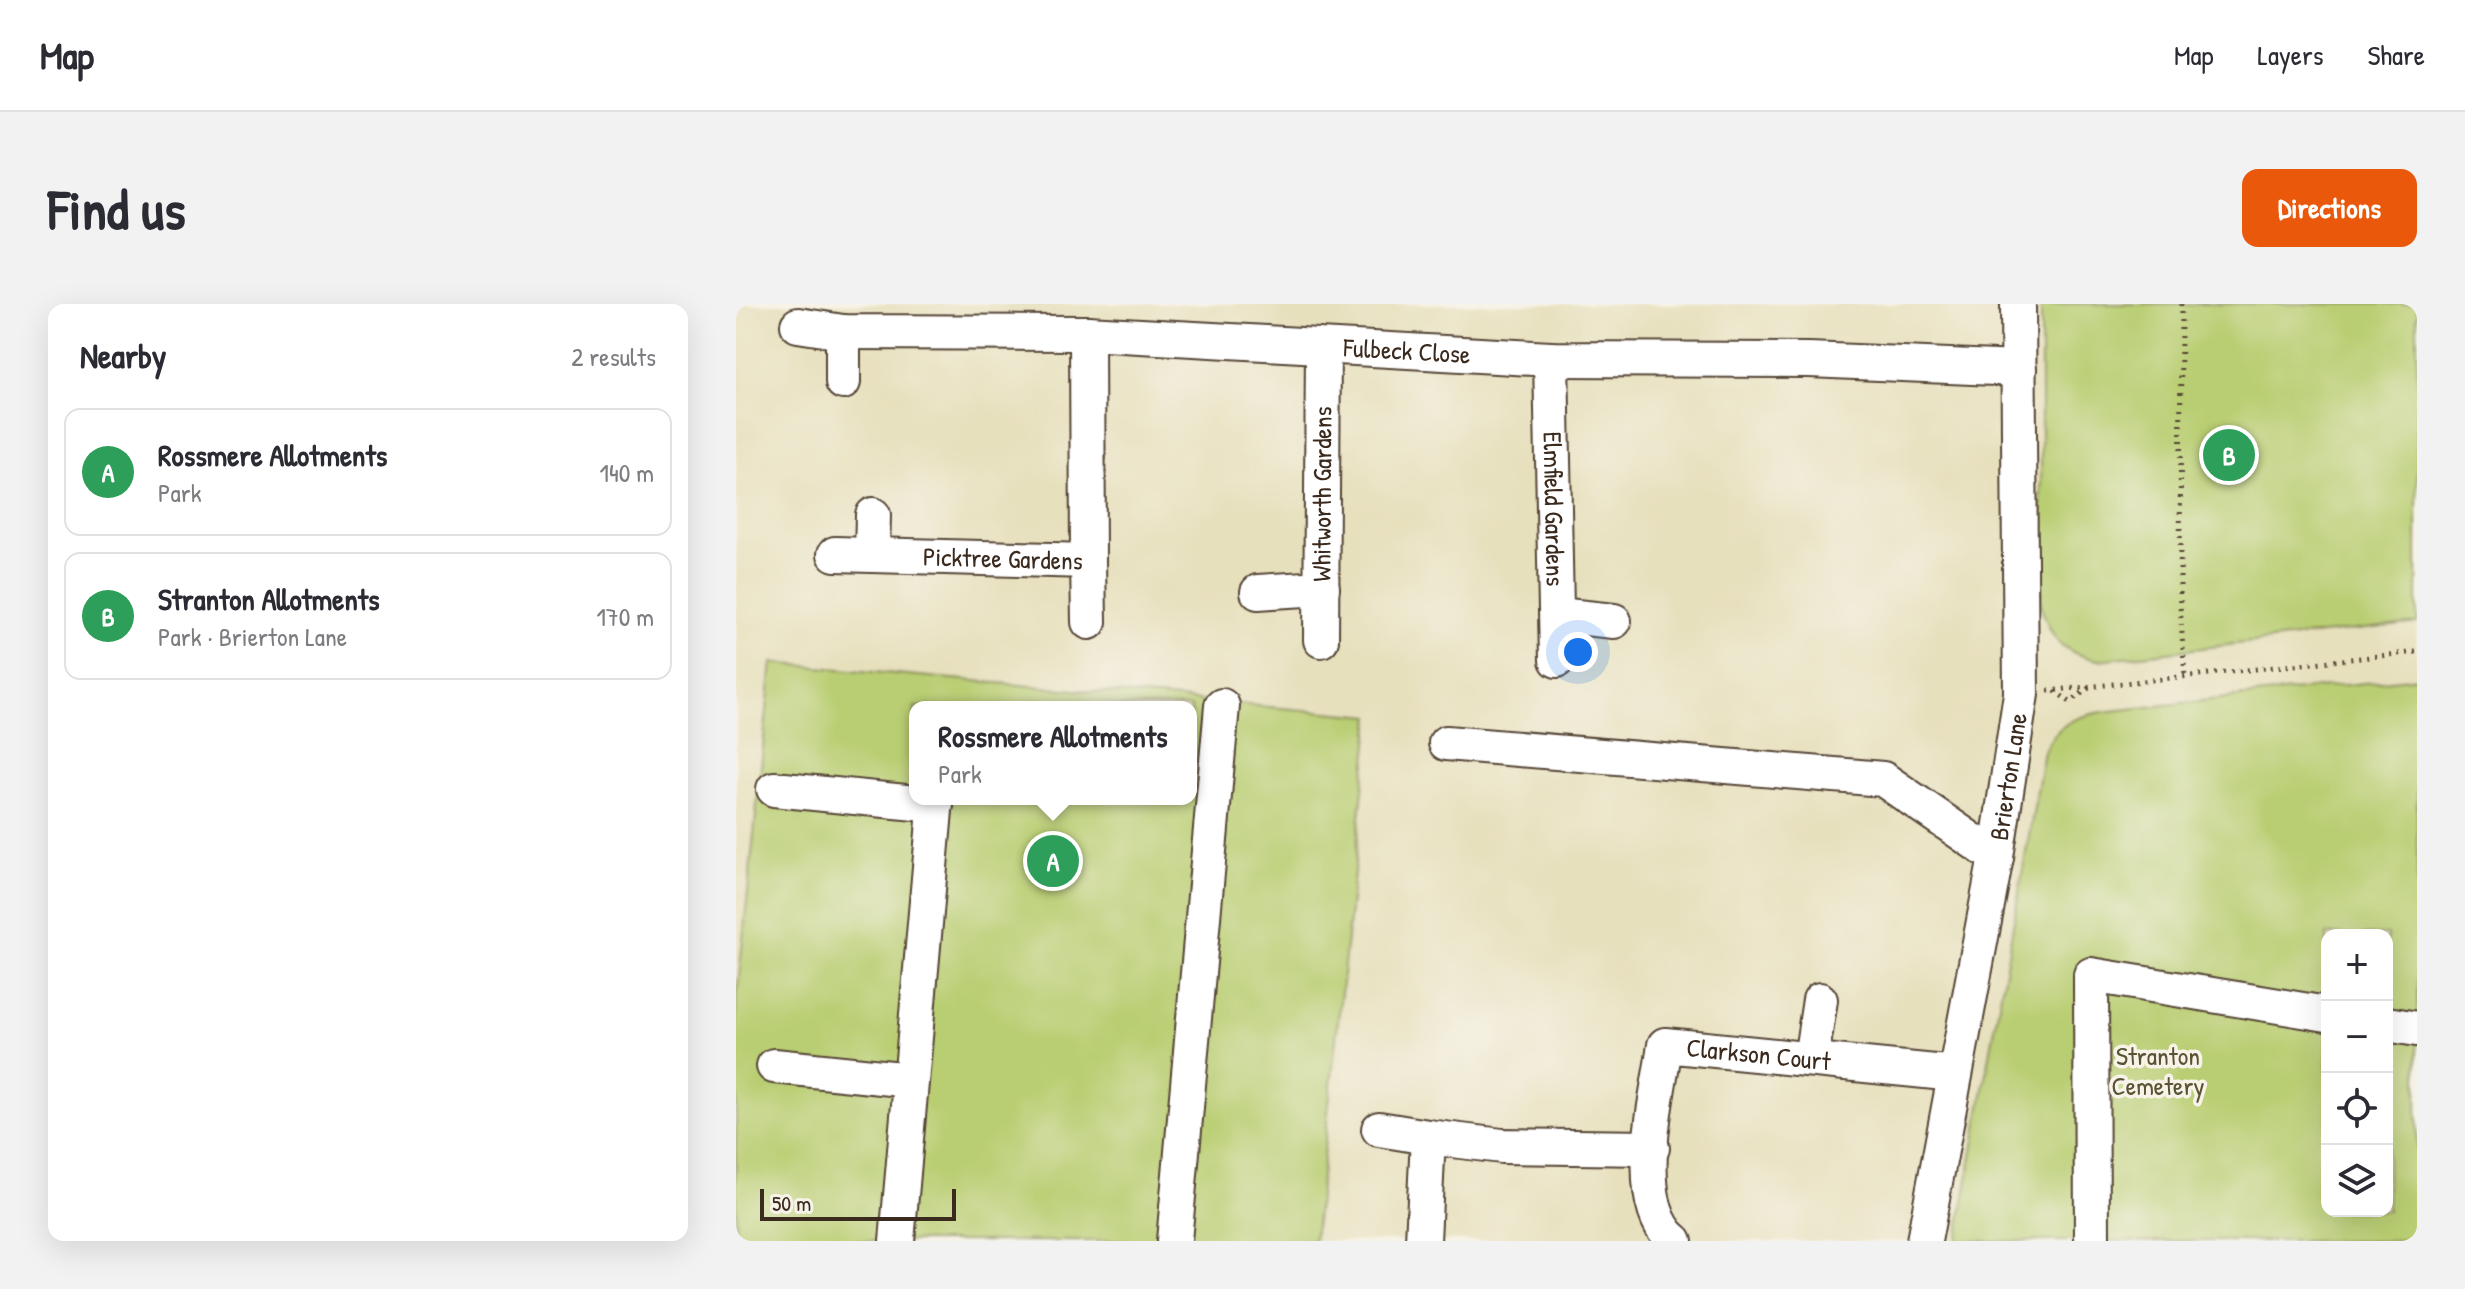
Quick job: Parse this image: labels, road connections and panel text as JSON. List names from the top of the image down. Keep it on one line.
{"streets":{"street":["Fulbeck Close","Whitworth Gardens","Elmfield Gardens","Picktree Gardens","Brierton Lane","Clarkson Court"]},"crossings":[["Fulbeck Close","Whitworth Gardens"],["Fulbeck Close","Elmfield Gardens"],["Fulbeck Close","Picktree Gardens"],["Fulbeck Close","Brierton Lane"],["Brierton Lane","Clarkson Court"]],"parks":["Stranton Cemetery"],"scale_bar":"50 m","page":{"header":"Map","nav":["Map","Layers","Share"],"buttons":"Directions","title":"Find us","heading":["Nearby","2 results"],"list":[{"mark":"A","name":"Rossmere Allotments","note":"Park","value":"140 m"},{"mark":"B","name":"Stranton Allotments","note":"Park · Brierton Lane","value":"170 m"}],"pins":["B","A"],"popup":["Rossmere Allotments","Park"],"map_buttons":["+","−"],"scale":"50 m"}}
